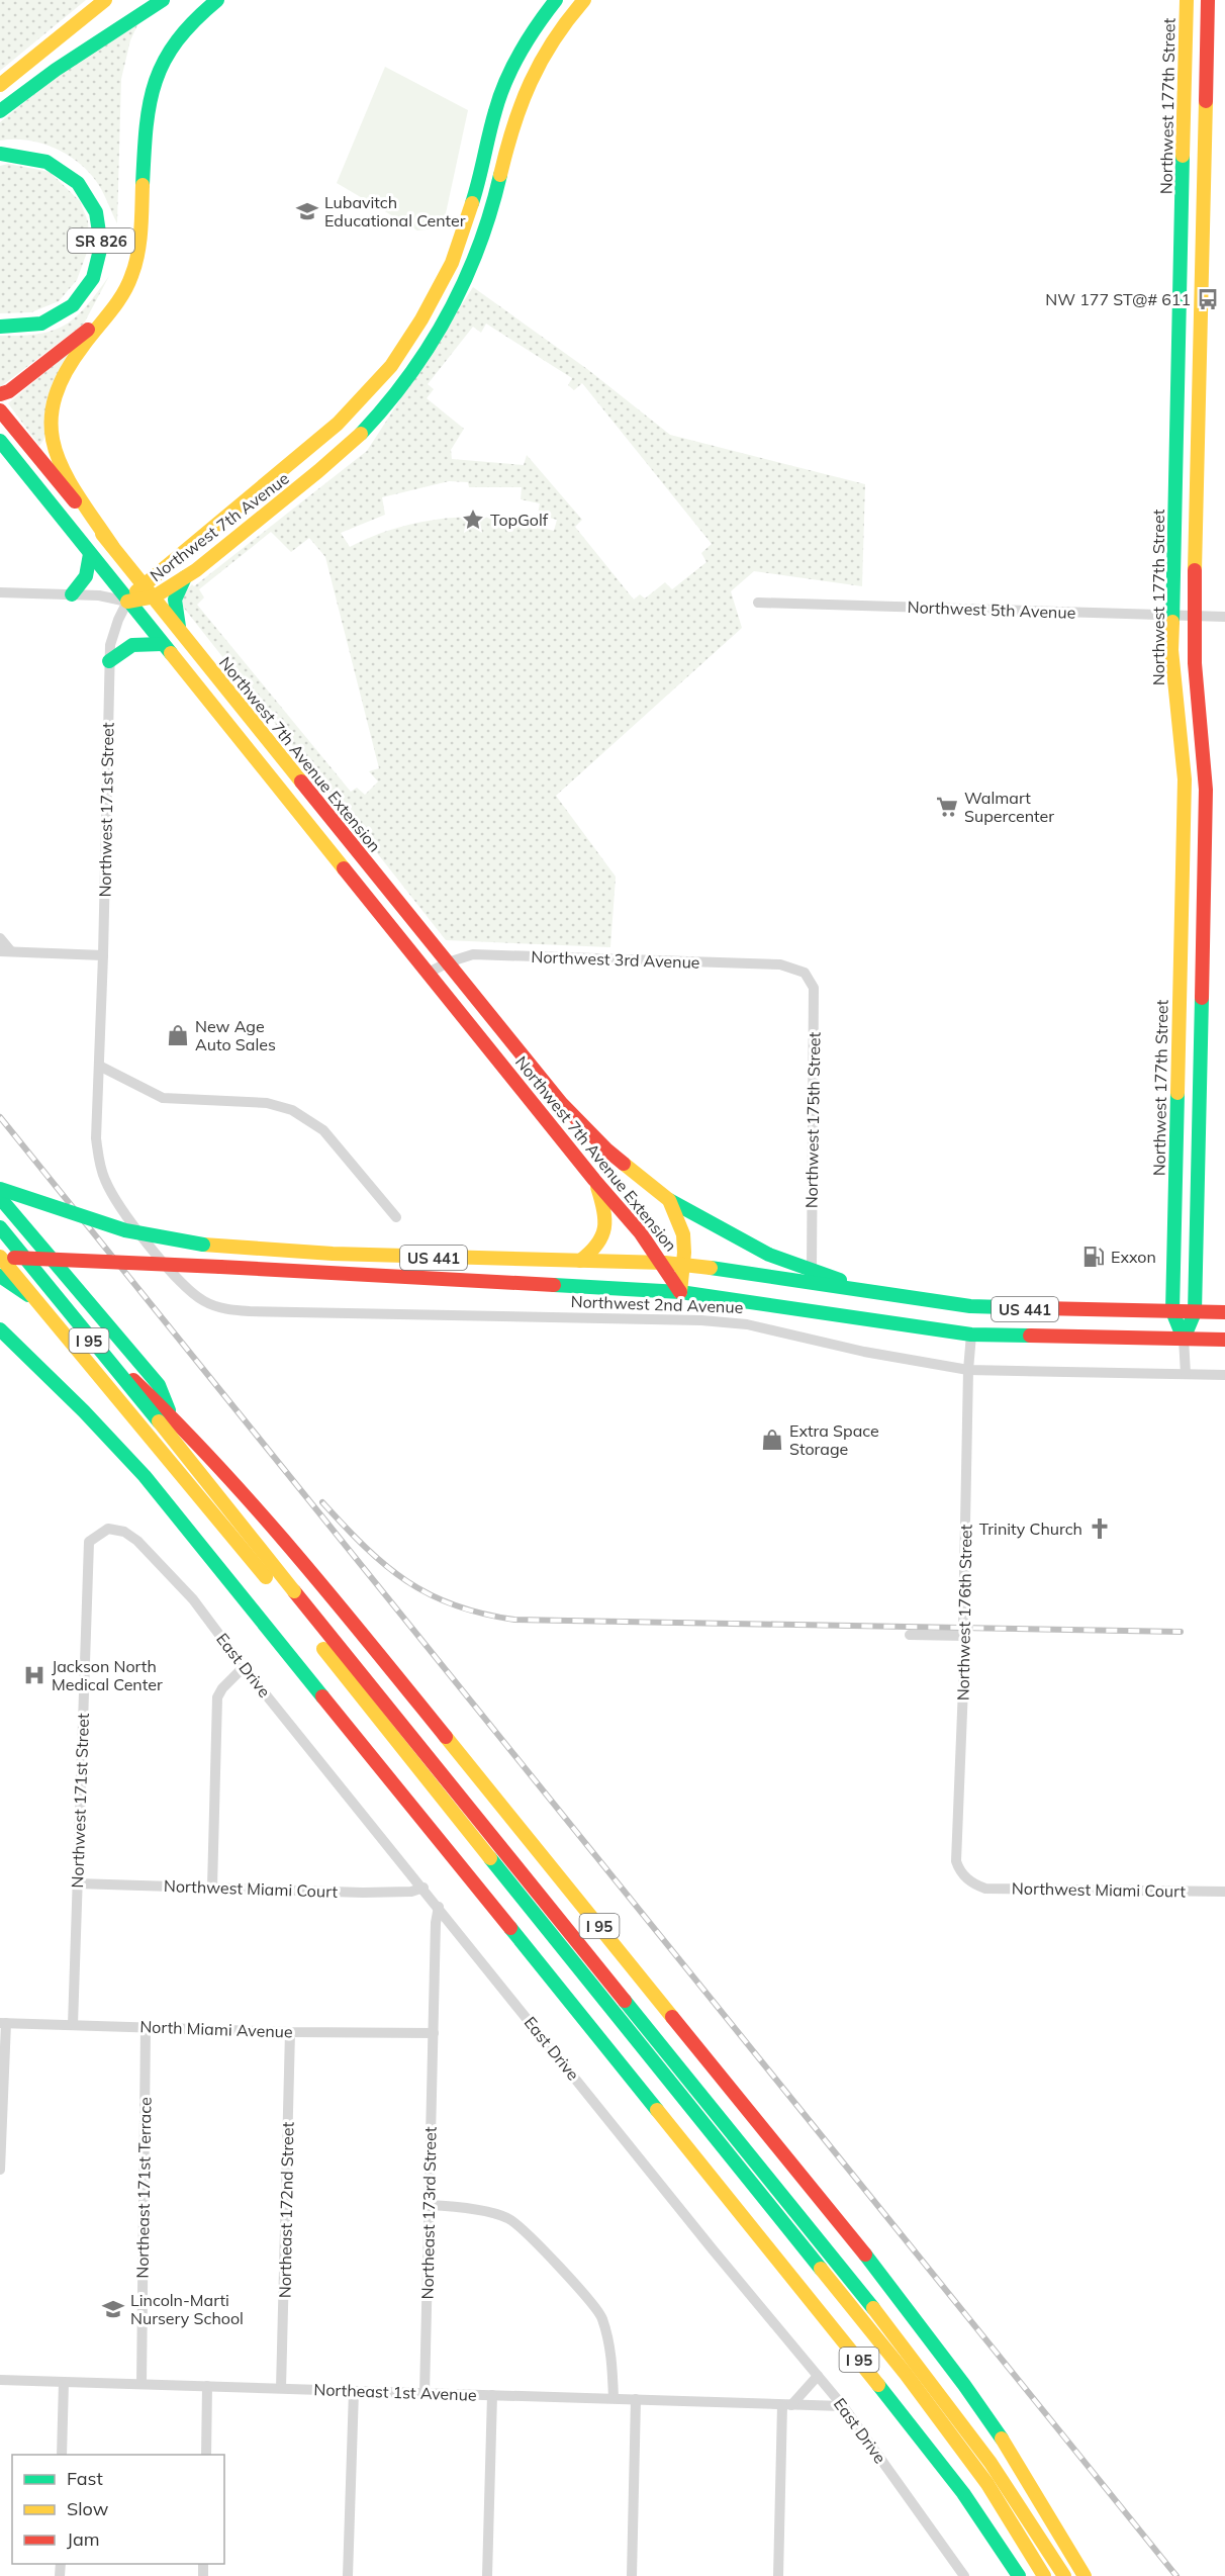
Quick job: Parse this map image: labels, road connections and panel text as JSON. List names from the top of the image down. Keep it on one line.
{"streets":{"main road":["Northwest 177th Street","SR 826","Northwest 7th Avenue","Northwest 7th Avenue Extension","US 441","Northwest 2nd Avenue","I 95"],"street":["Northwest 5th Avenue","Northwest 171st Street","Northwest 3rd Avenue","Northwest 175th Street","Northwest 176th Street","East Drive","Northwest Miami Court","North Miami Avenue","Northeast 171st Terrace","Northeast 172nd Street","Northeast 173rd Street","Northeast 1st Avenue"]},"crossings":[["Northwest 177th Street","Northwest 5th Avenue"],["Northwest 177th Street","US 441"],["Northwest 177th Street","Northwest 2nd Avenue"],["Northwest 7th Avenue","Northwest 7th Avenue Extension"],["Northwest 7th Avenue","Northwest 171st Street"],["Northwest 7th Avenue Extension","Northwest 171st Street"],["Northwest 7th Avenue Extension","Northwest 3rd Avenue"],["Northwest 7th Avenue Extension","US 441"],["Northwest 7th Avenue Extension","Northwest 2nd Avenue"],["Northwest 171st Street","Northwest 2nd Avenue"],["Northwest 171st Street","East Drive"],["Northwest 171st Street","Northwest Miami Court"],["Northwest 171st Street","North Miami Avenue"],["Northwest 3rd Avenue","Northwest 175th Street"],["US 441","Northwest 2nd Avenue"],["Northwest 2nd Avenue","Northwest 176th Street"],["Northwest 176th Street","Northwest Miami Court"],["East Drive","Northwest Miami Court"],["East Drive","Northeast 173rd Street"],["East Drive","Northeast 1st Avenue"],["North Miami Avenue","Northeast 171st Terrace"],["North Miami Avenue","Northeast 172nd Street"],["North Miami Avenue","Northeast 173rd Street"],["Northeast 171st Terrace","Northeast 1st Avenue"],["Northeast 172nd Street","Northeast 1st Avenue"],["Northeast 173rd Street","Northeast 1st Avenue"]],"places":{"school or university":["Lubavitch Educational Center","Lincoln-Marti Nursery School"],"bus stop":["NW 177 ST@# 611"],"place":["TopGolf"],"supermarket":["Walmart Supercenter"],"shop":["New Age Auto Sales","Extra Space Storage"],"fuel station":["Exxon"],"church":["Trinity Church"],"hospital":["Jackson North Medical Center"]},"legend":["Fast","Slow","Jam"]}
